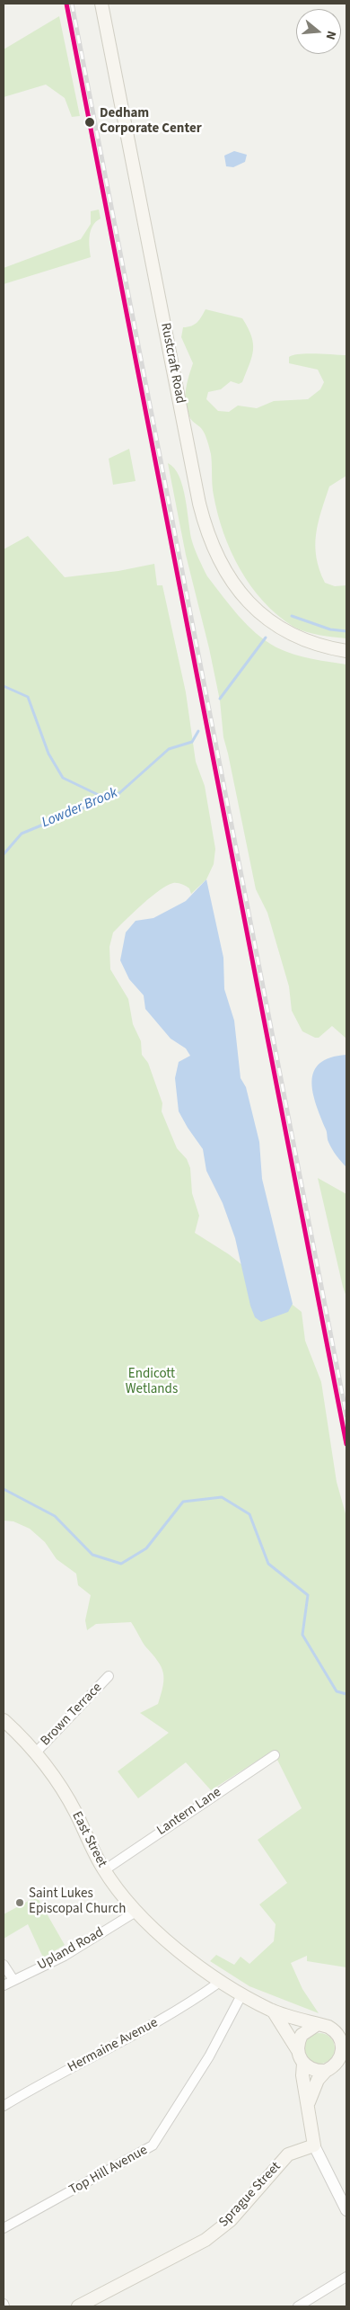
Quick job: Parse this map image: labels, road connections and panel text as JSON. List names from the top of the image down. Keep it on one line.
{"streets":{"main road":["Rustcraft Road","East Street","Sprague Street"],"street":["Brown Terrace","Lantern Lane","Upland Road","Hermaine Avenue","Top Hill Avenue"]},"crossings":[["Brown Terrace","East Street"],["Lantern Lane","East Street"],["East Street","Upland Road"],["East Street","Hermaine Avenue"],["East Street","Top Hill Avenue"]],"water":["Lowder Brook"],"parks":["Endicott Wetlands"],"places":["Dedham Corporate Center","Saint Lukes Episcopal Church"],"north":"right"}
